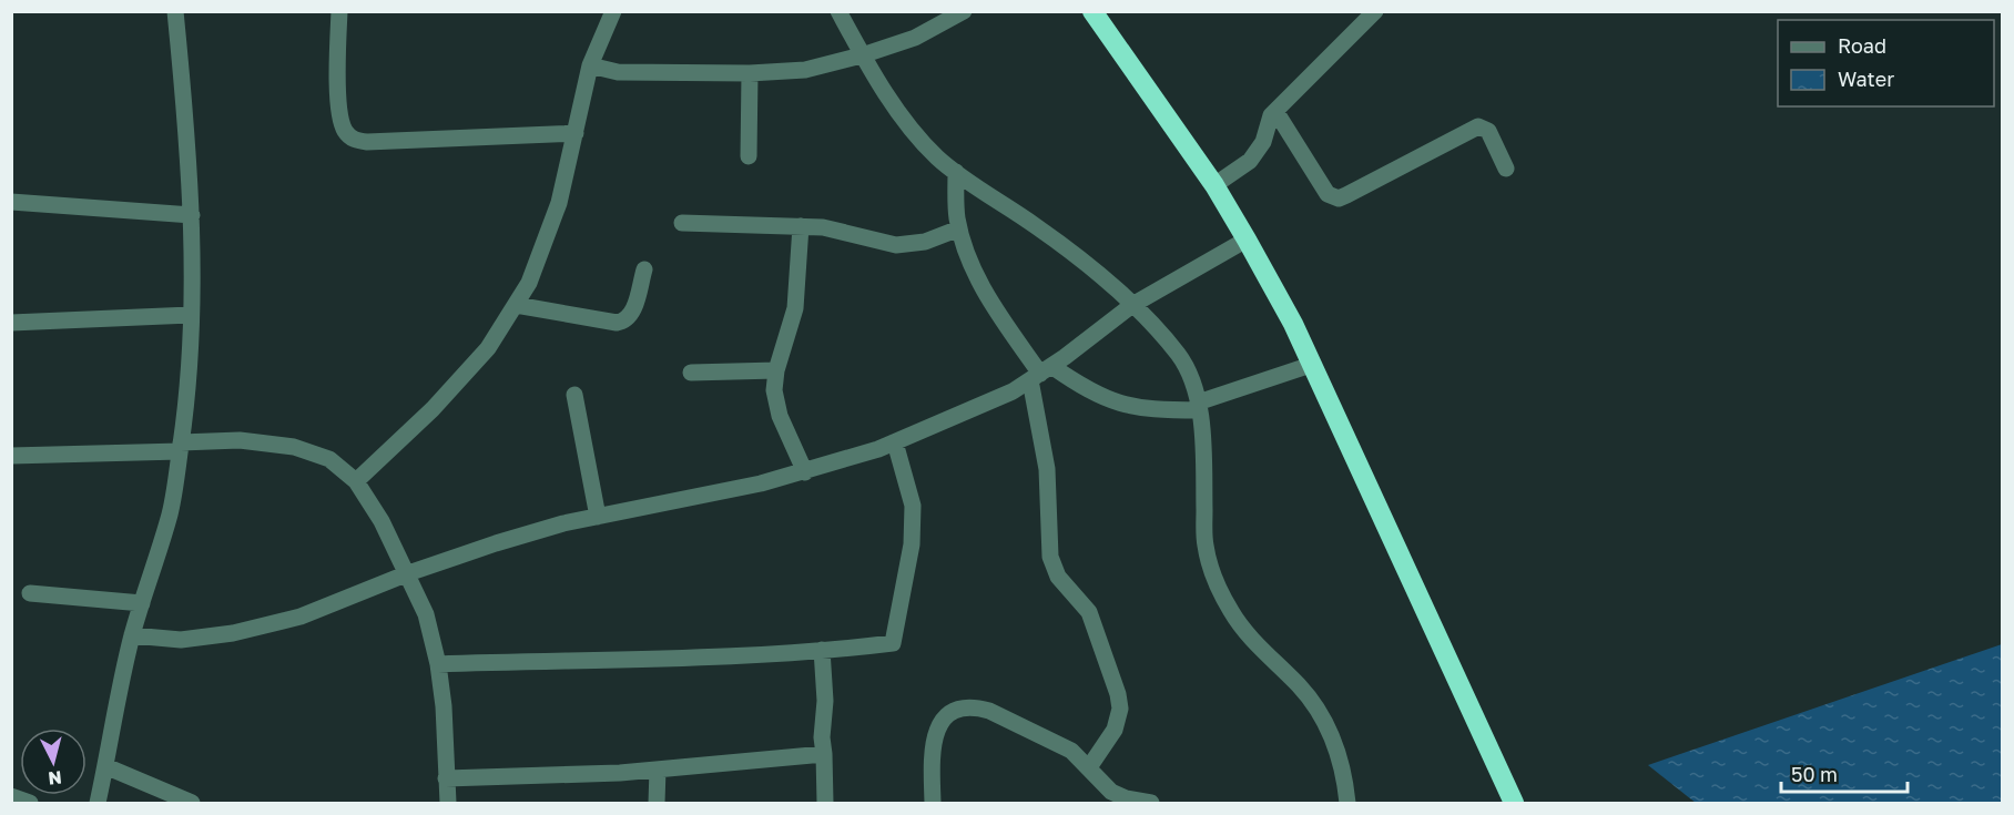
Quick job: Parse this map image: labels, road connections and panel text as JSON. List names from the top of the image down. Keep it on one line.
{"legend":["Road","Water"],"scale_bar":"50 m","north":"bottom"}
